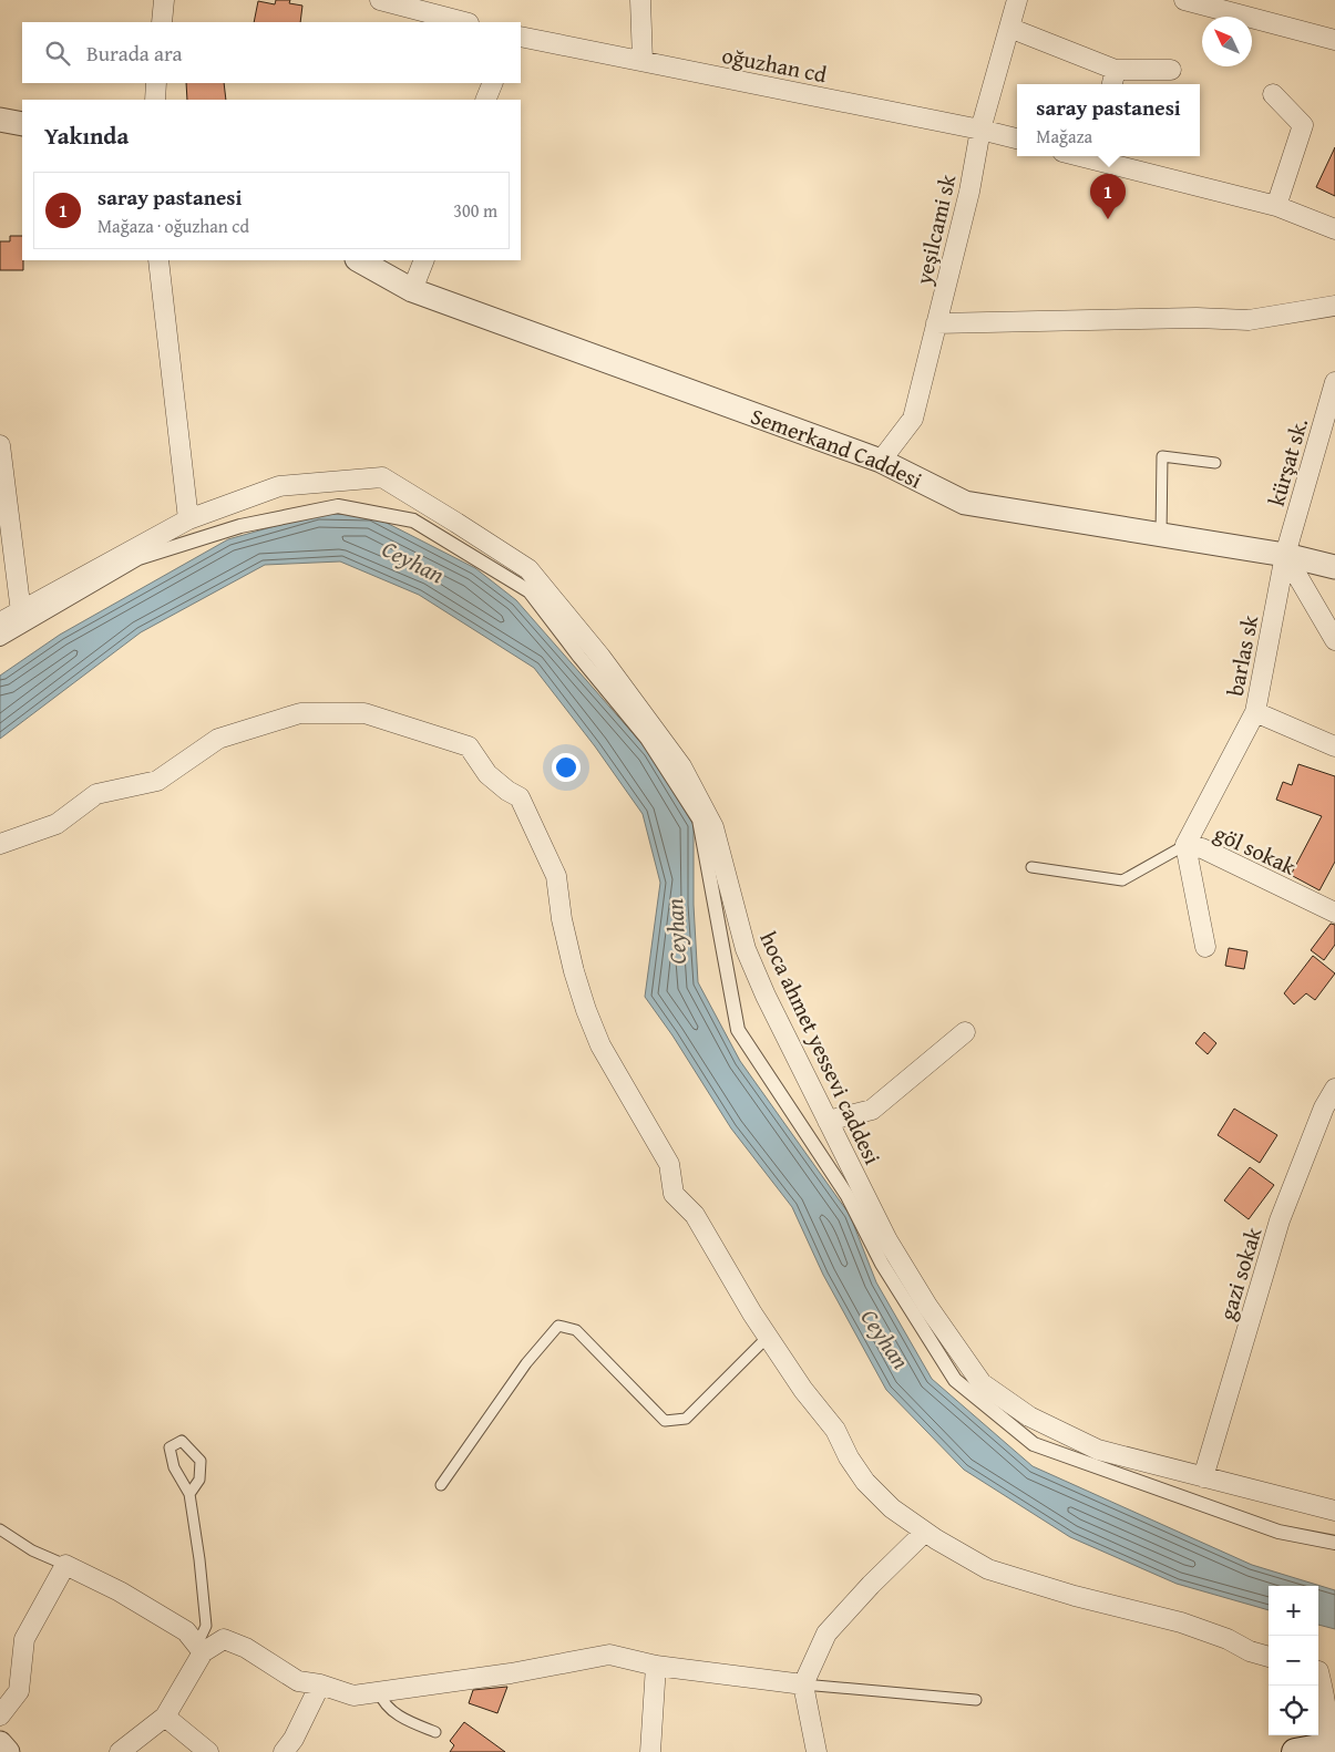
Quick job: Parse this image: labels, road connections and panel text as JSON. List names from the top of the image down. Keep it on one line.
{"streets":{"street":["oğuzhan cd","yeşilcami sk","Semerkand Caddesi","kürşat sk.","barlas sk","göl sokak","hoca ahmet yessevi caddesi","gazi sokak"]},"crossings":[["oğuzhan cd","yeşilcami sk"],["yeşilcami sk","Semerkand Caddesi"],["Semerkand Caddesi","kürşat sk."],["Semerkand Caddesi","barlas sk"],["kürşat sk.","barlas sk"],["barlas sk","göl sokak"],["hoca ahmet yessevi caddesi","gazi sokak"]],"water":["Ceyhan"],"north":"top left","page":{"search":"Burada ara","popup":["saray pastanesi","Mağaza"],"heading":"Yakında","list":[{"mark":"1","name":"saray pastanesi","note":"Mağaza · oğuzhan cd","value":"300 m"}],"pins":"1","map_buttons":["+","−"]}}
